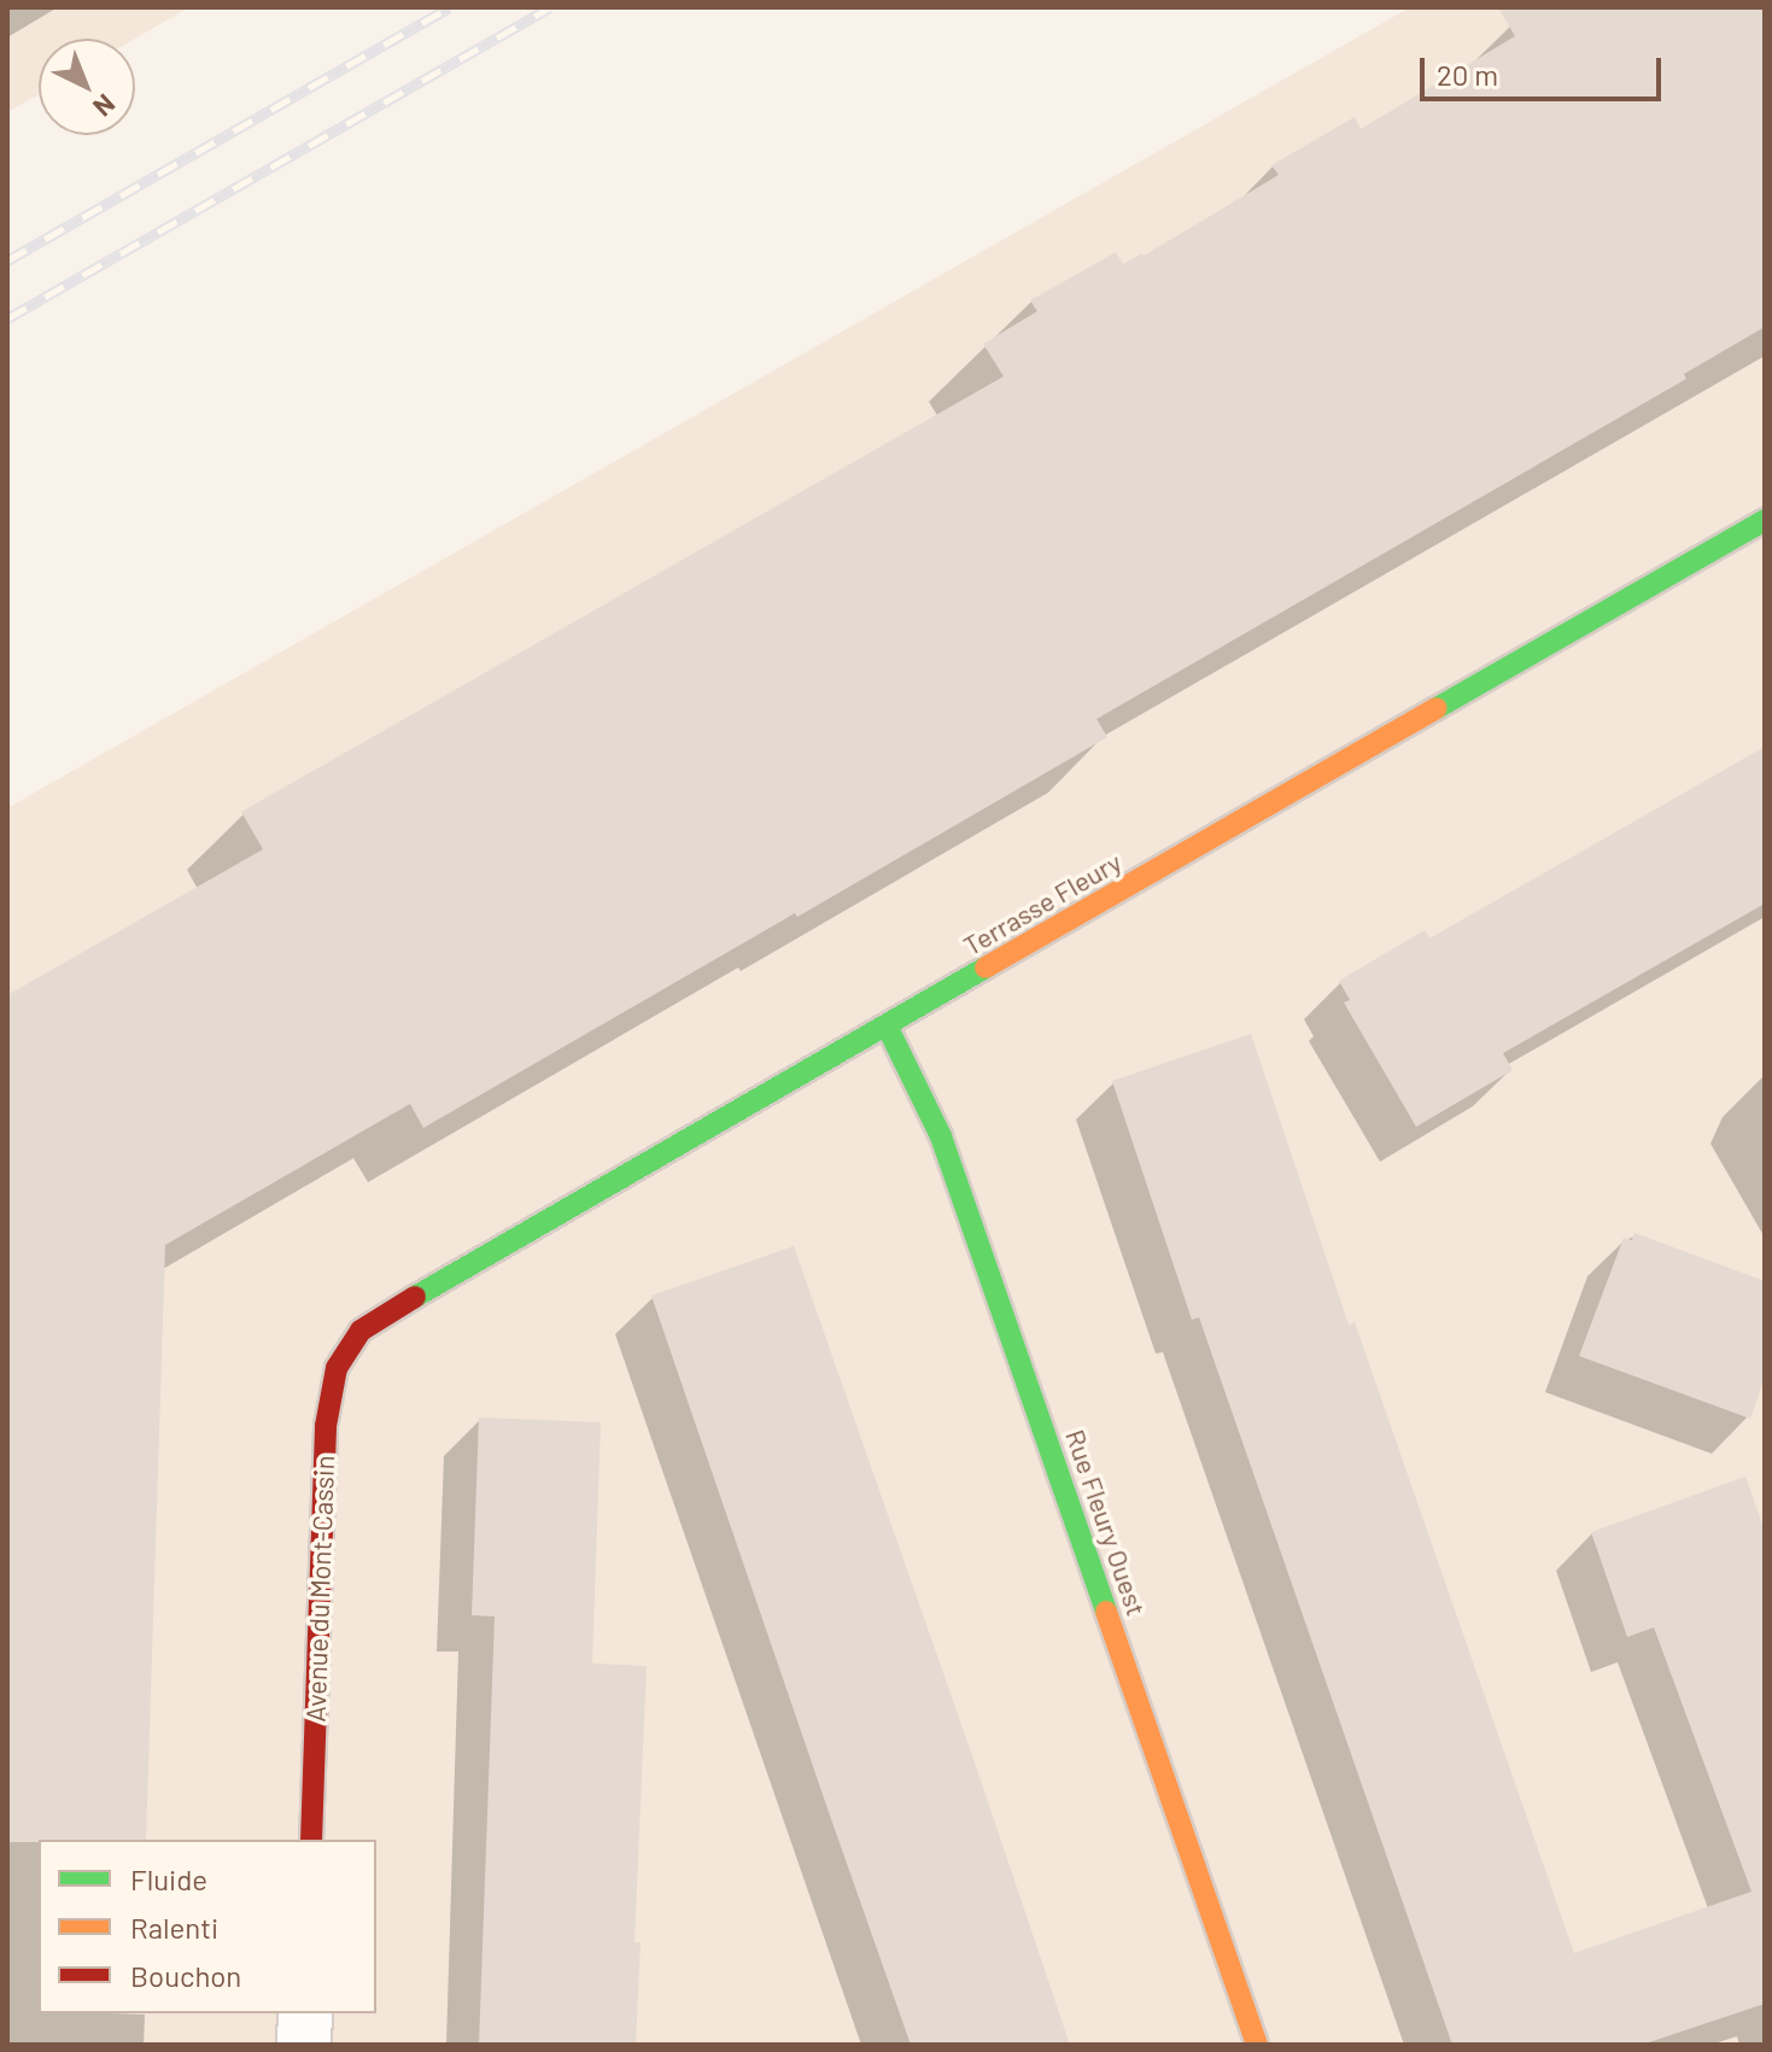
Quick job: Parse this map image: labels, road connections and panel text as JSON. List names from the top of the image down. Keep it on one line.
{"streets":{"street":["Terrasse Fleury","Rue Fleury Ouest","Avenue du Mont-Cassin"]},"crossings":[["Terrasse Fleury","Rue Fleury Ouest"],["Terrasse Fleury","Avenue du Mont-Cassin"]],"legend":["Fluide","Ralenti","Bouchon"],"scale_bar":"20 m","north":"bottom right"}
